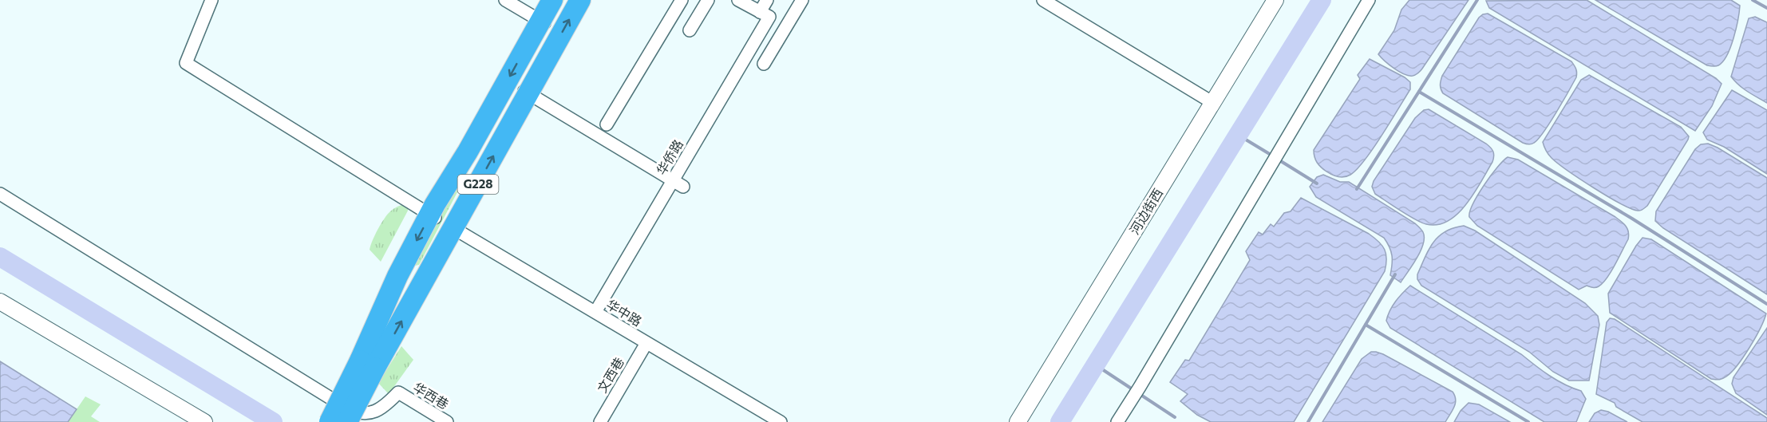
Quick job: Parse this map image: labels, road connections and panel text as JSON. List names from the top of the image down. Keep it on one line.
{"streets":{"highway":["G228"],"street":["华侨路","河边街西","华中路","文西巷","华西巷"]},"crossings":[["华侨路","华中路"],["G228","华中路"],["华中路","文西巷"]]}
